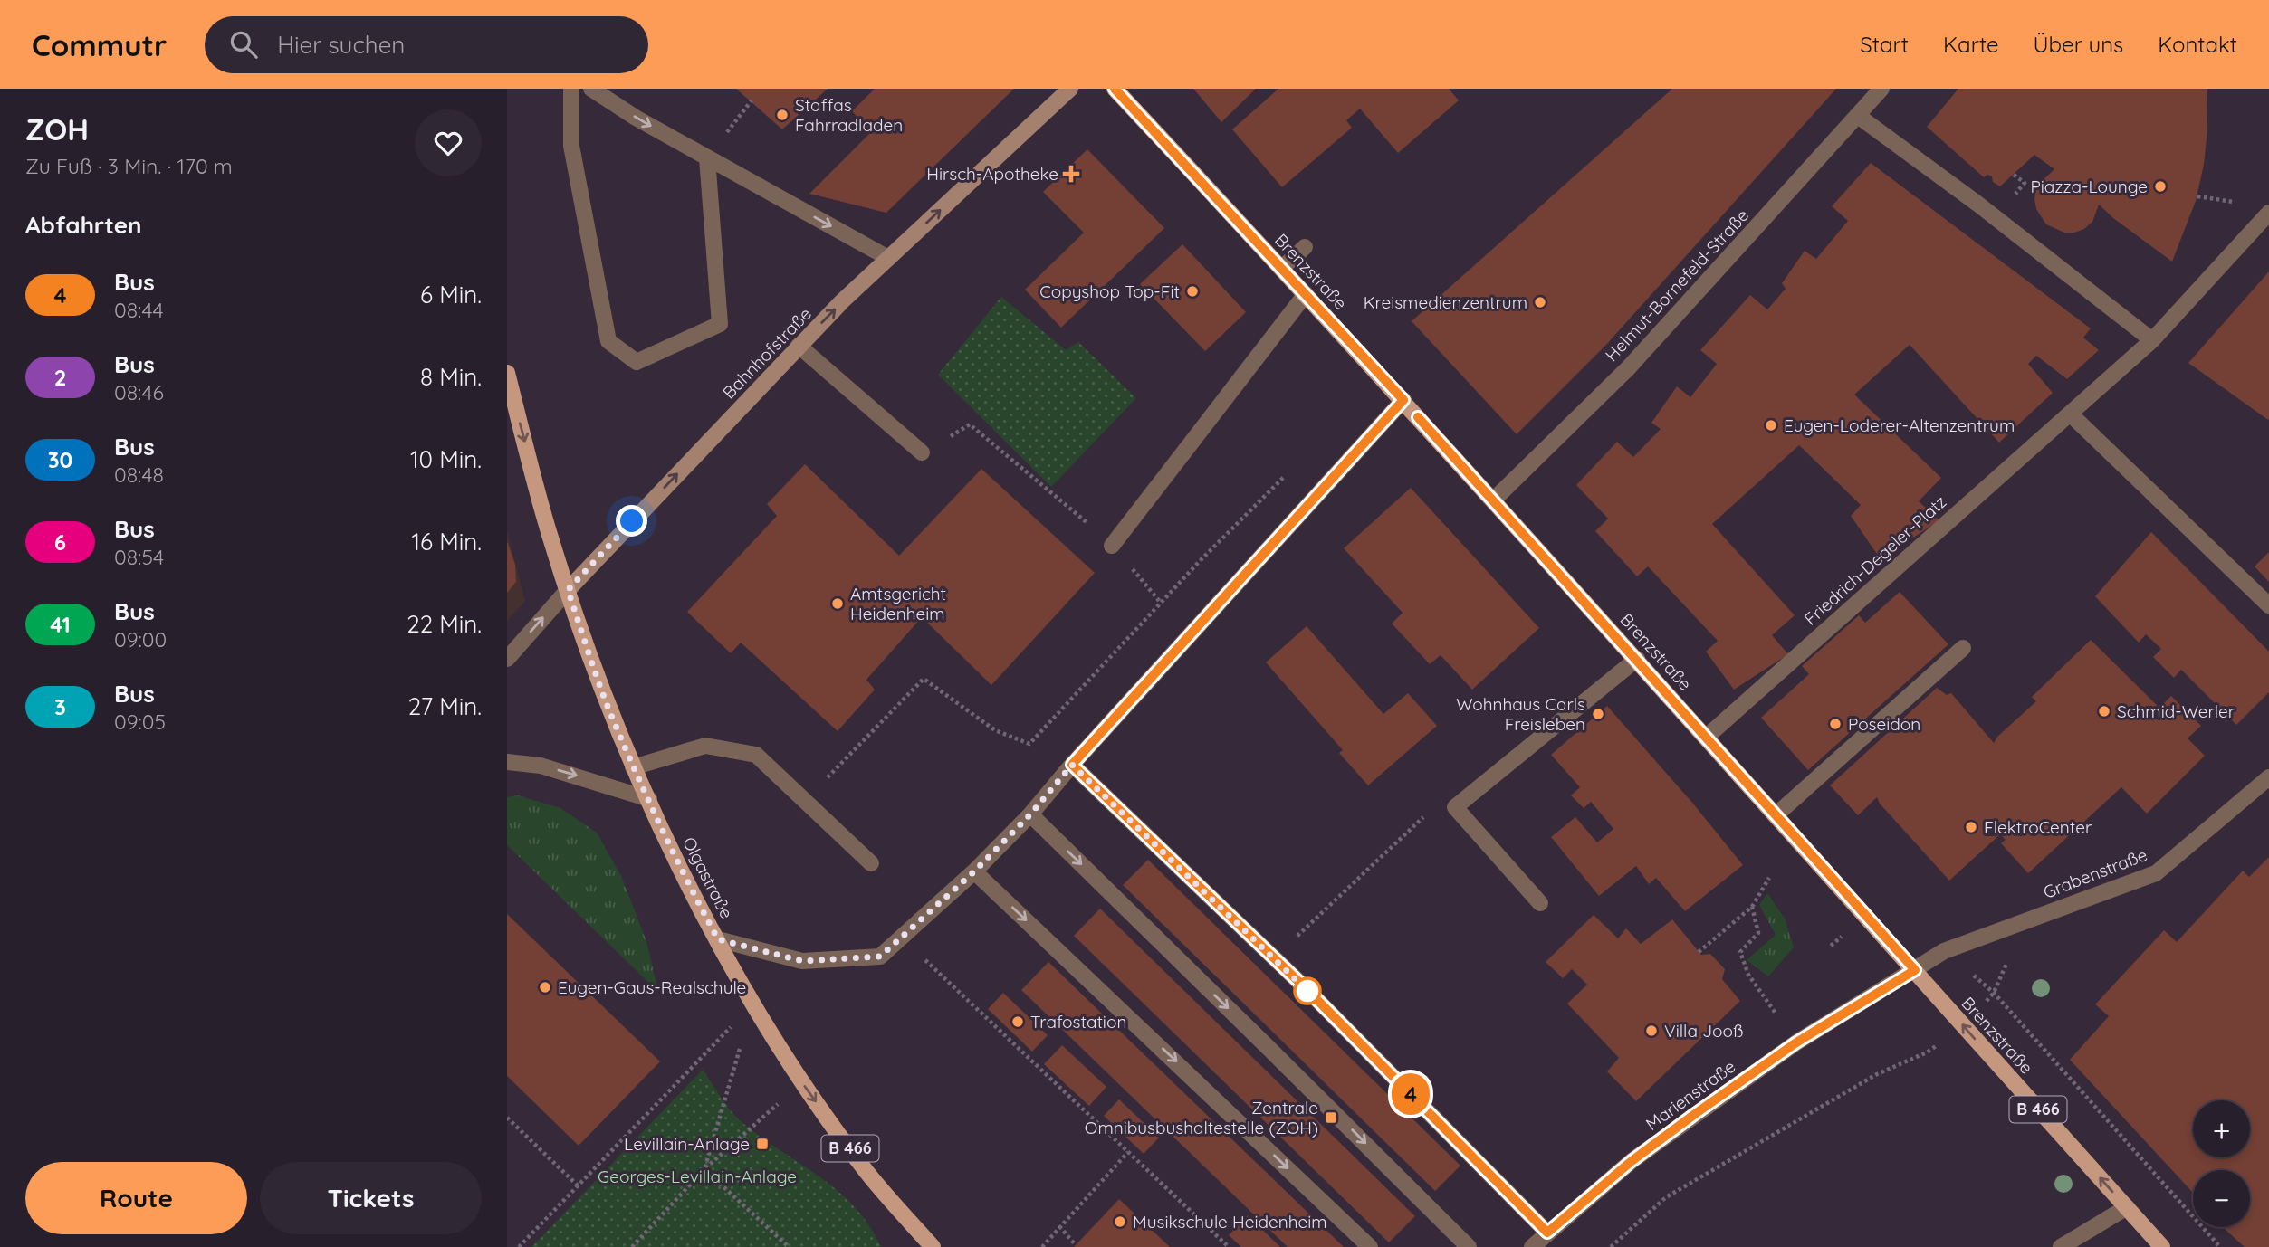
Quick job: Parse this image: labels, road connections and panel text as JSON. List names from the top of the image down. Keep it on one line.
{"streets":{"main road":["Brenzstraße","Bahnhofstraße","Olgastraße","B 466"],"street":["Helmut-Bornefeld-Straße","Friedrich-Degeler-Platz","Grabenstraße","Marienstraße"]},"crossings":[["Brenzstraße","Helmut-Bornefeld-Straße"],["Brenzstraße","Friedrich-Degeler-Platz"],["Brenzstraße","Grabenstraße"],["Brenzstraße","Marienstraße"],["Bahnhofstraße","Olgastraße"],["Bahnhofstraße","B 466"],["Grabenstraße","Marienstraße"],["Olgastraße","B 466"]],"one_way":["Bahnhofstraße"],"parks":["Georges-Levillain-Anlage"],"places":{"other":["Staffas Fahrradladen","Piazza-Lounge","Copyshop Top-Fit","Kreismedienzentrum","Eugen-Loderer-Altenzentrum","Amtsgericht Heidenheim","Schmid-Werler","Wohnhaus Carls Freisleben","Poseidon","ElektroCenter","Eugen-Gaus-Realschule","Trafostation","Villa Jooß","Musikschule Heidenheim"],"health":["Hirsch-Apotheke"],"transit":["Zentrale Omnibusbushaltestelle (ZOH)","Levillain-Anlage"]},"lines":["bus line 4"],"page":{"header":"Commutr","search":"Hier suchen","nav":["Start","Karte","Über uns","Kontakt"],"heading":[["ZOH","Zu Fuß · 3 Min. · 170 m"],"Abfahrten"],"on_map":"4","list":[{"mark":"4","name":"Bus","note":"08:44","value":"6 Min."},{"mark":"2","name":"Bus","note":"08:46","value":"8 Min."},{"mark":"30","name":"Bus","note":"08:48","value":"10 Min."},{"mark":"6","name":"Bus","note":"08:54","value":"16 Min."},{"mark":"41","name":"Bus","note":"09:00","value":"22 Min."},{"mark":"3","name":"Bus","note":"09:05","value":"27 Min."}],"map_buttons":["+","−"],"buttons":["Route","Tickets"]}}
